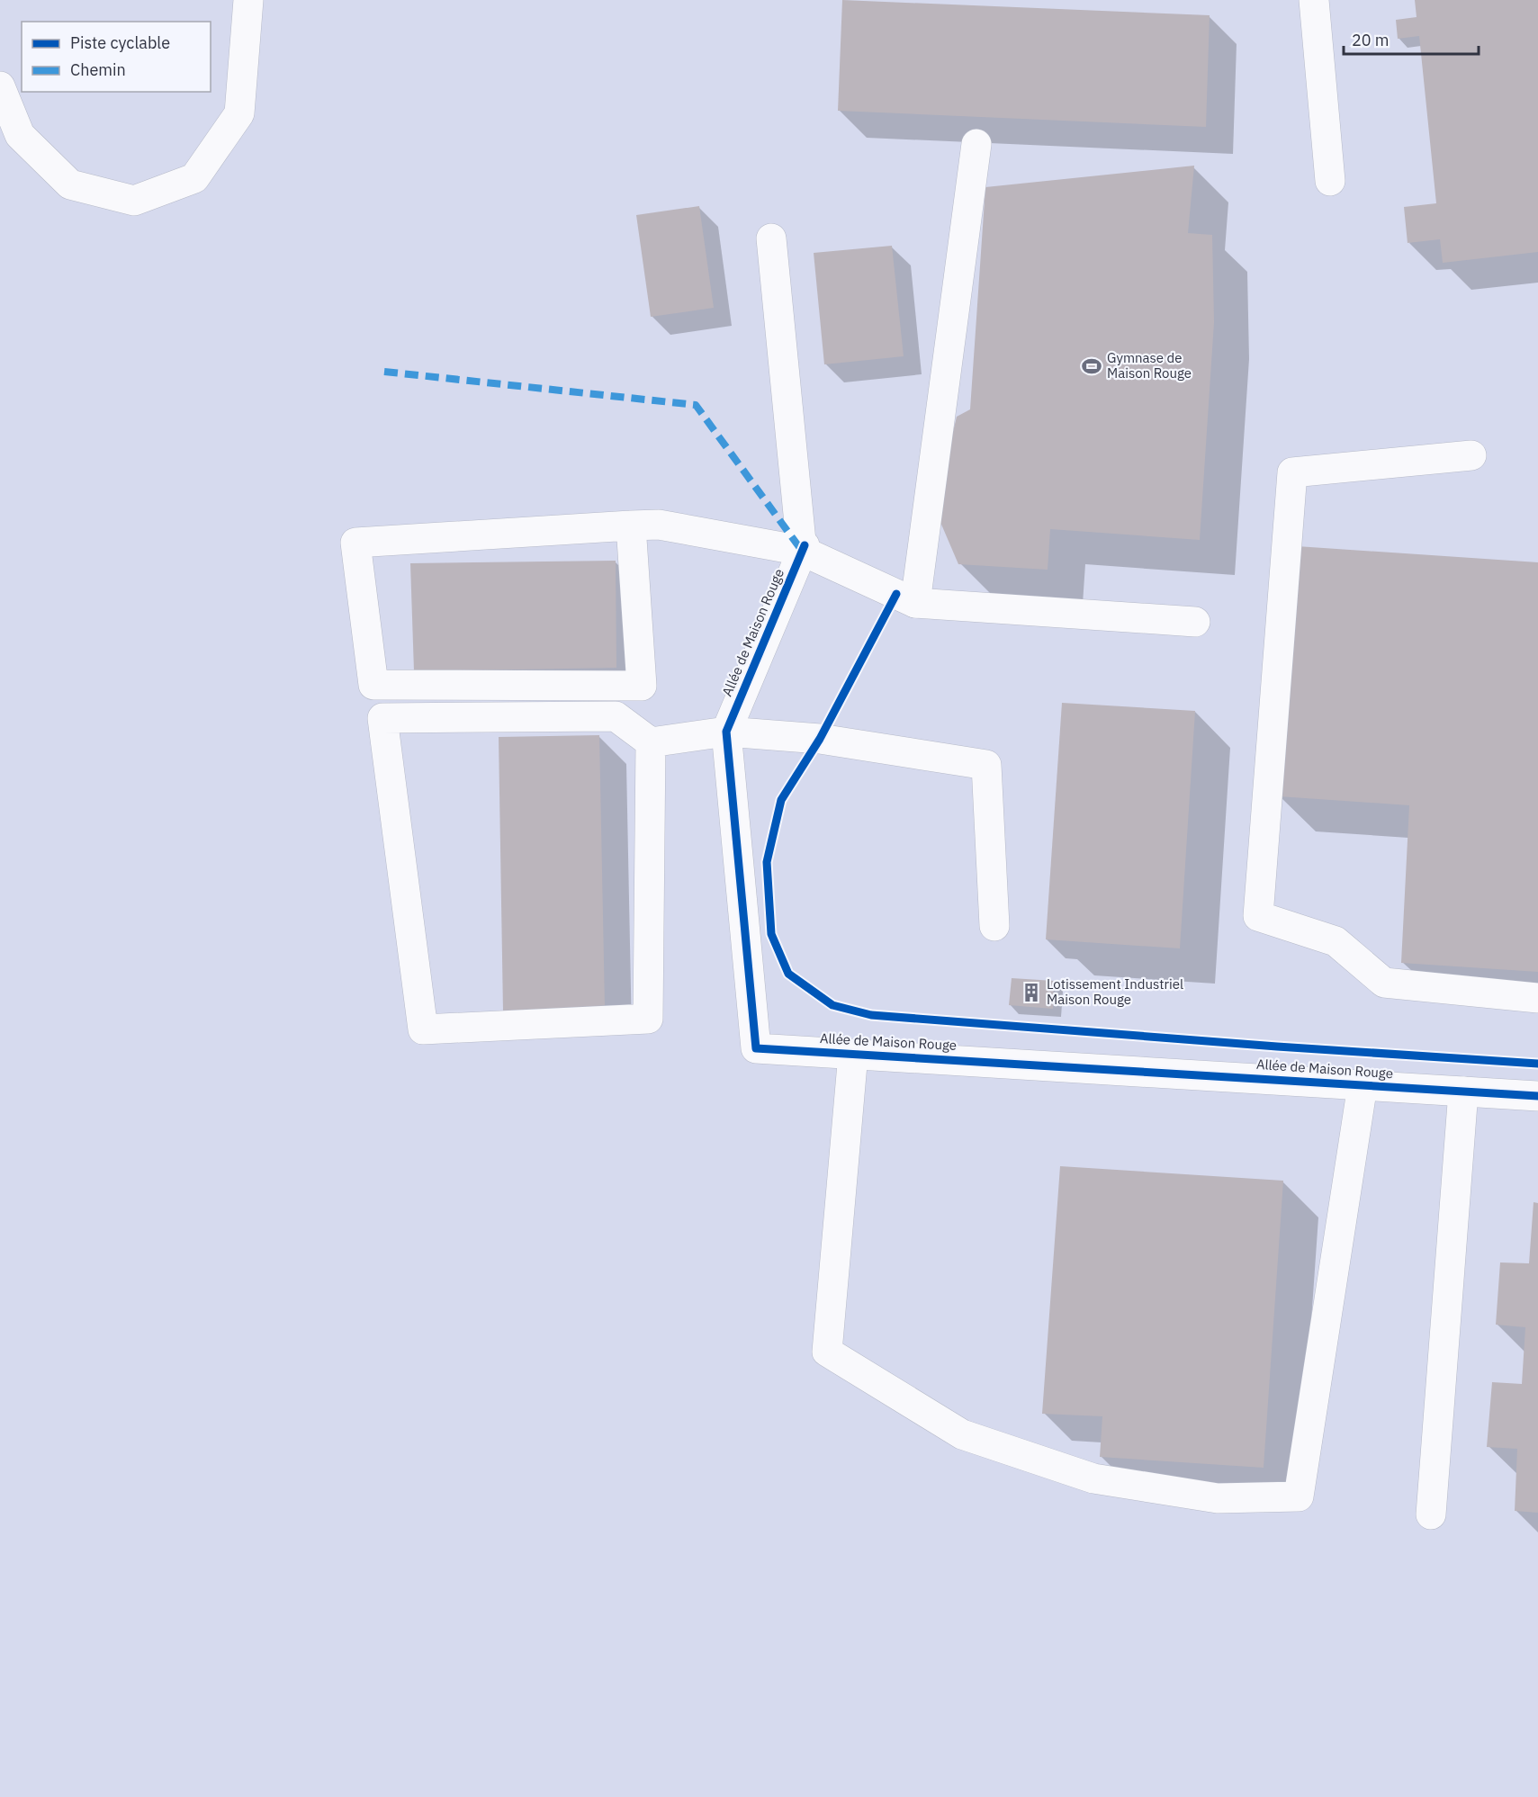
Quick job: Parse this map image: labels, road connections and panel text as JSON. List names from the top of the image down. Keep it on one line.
{"streets":{"street":["Allée de Maison Rouge"]},"places":{"sports":["Gymnase de Maison Rouge"],"building":["Lotissement Industriel Maison Rouge"]},"legend":["Piste cyclable","Chemin"],"scale_bar":"20 m"}
